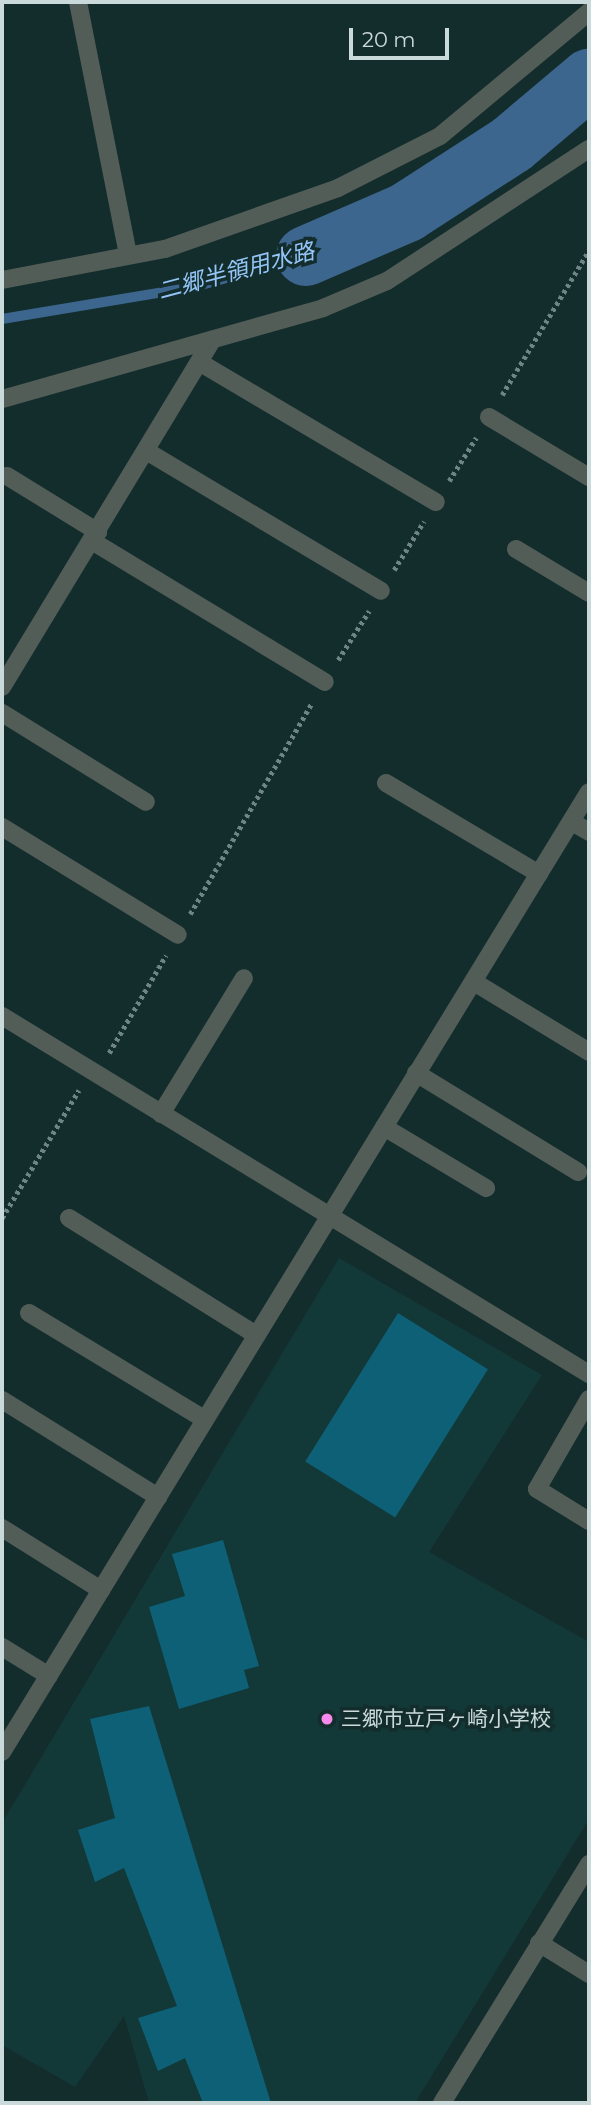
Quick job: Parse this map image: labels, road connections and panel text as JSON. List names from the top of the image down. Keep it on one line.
{"water":["二郷半領用水路"],"places":["三郷市立戸ヶ崎小学校"],"scale_bar":"20 m"}
